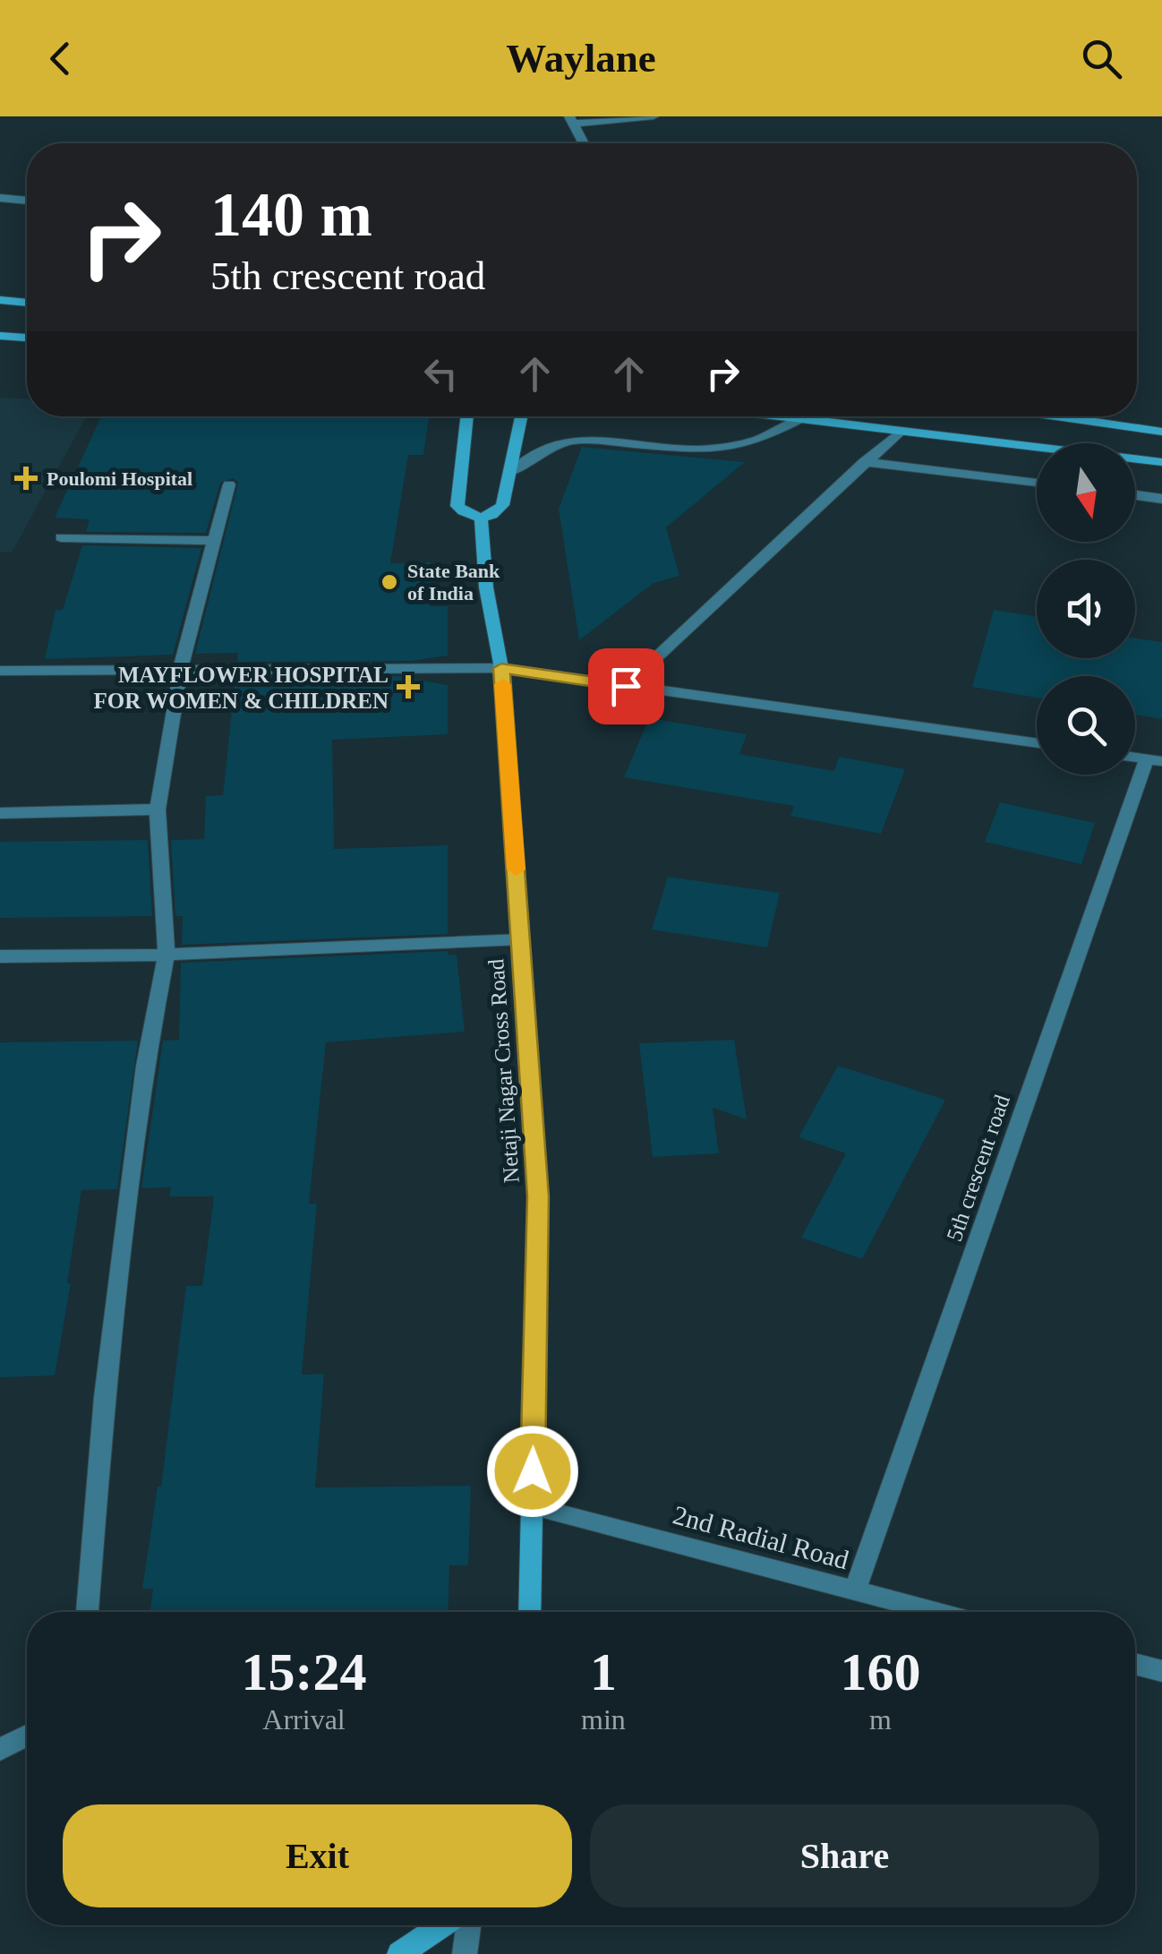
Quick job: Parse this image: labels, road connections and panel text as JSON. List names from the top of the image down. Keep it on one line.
{"streets":{"street":["Netaji Nagar Cross Road","5th crescent road","2nd Radial Road"]},"crossings":[["Netaji Nagar Cross Road","2nd Radial Road"],["5th crescent road","2nd Radial Road"]],"places":{"health":["Poulomi Hospital","MAYFLOWER HOSPITAL FOR WOMEN & CHILDREN"],"other":["State Bank of India"]},"north":"bottom","page":{"header":"Waylane","turn":["140 m","5th crescent road"],"eta":["15:24","Arrival","1","min","160","m"],"buttons":["Exit","Share"]}}
